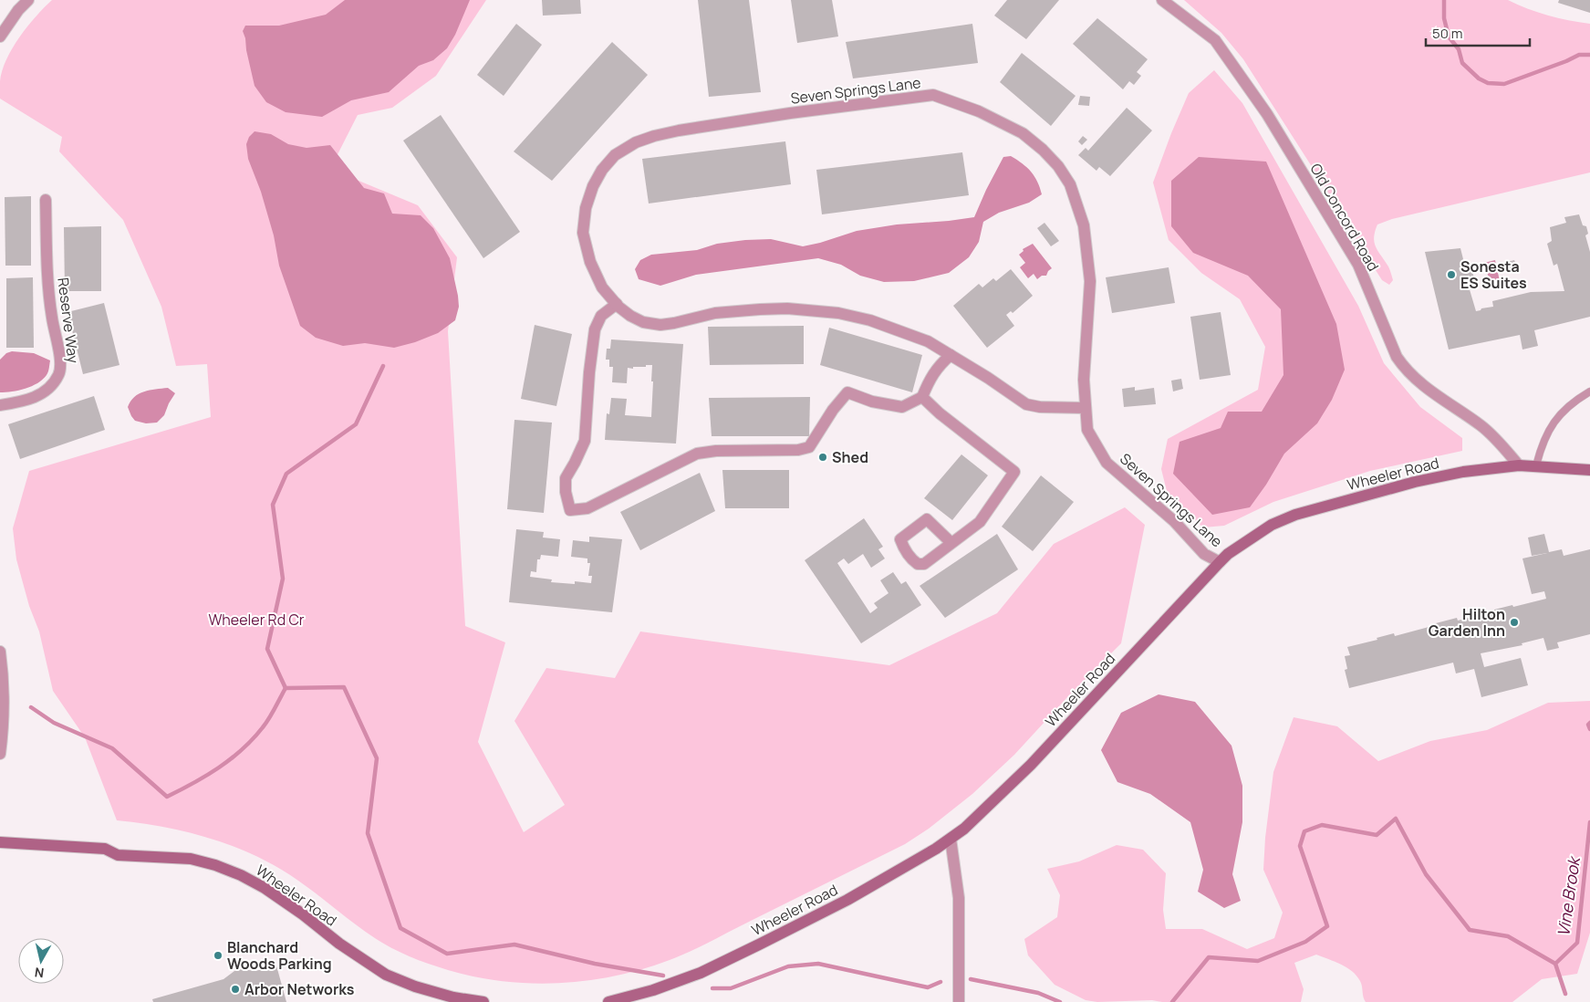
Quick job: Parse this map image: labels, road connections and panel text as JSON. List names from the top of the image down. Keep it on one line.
{"streets":{"main road":["Wheeler Road"],"street":["Seven Springs Lane","Old Concord Road","Reserve Way"]},"crossings":[["Seven Springs Lane","Wheeler Road"],["Old Concord Road","Wheeler Road"]],"water":["Vine Brook"],"parks":["Wheeler Rd Cr"],"places":["Sonesta ES Suites","Shed","Hilton Garden Inn","Blanchard Woods Parking","Arbor Networks"],"scale_bar":"50 m","north":"bottom"}
